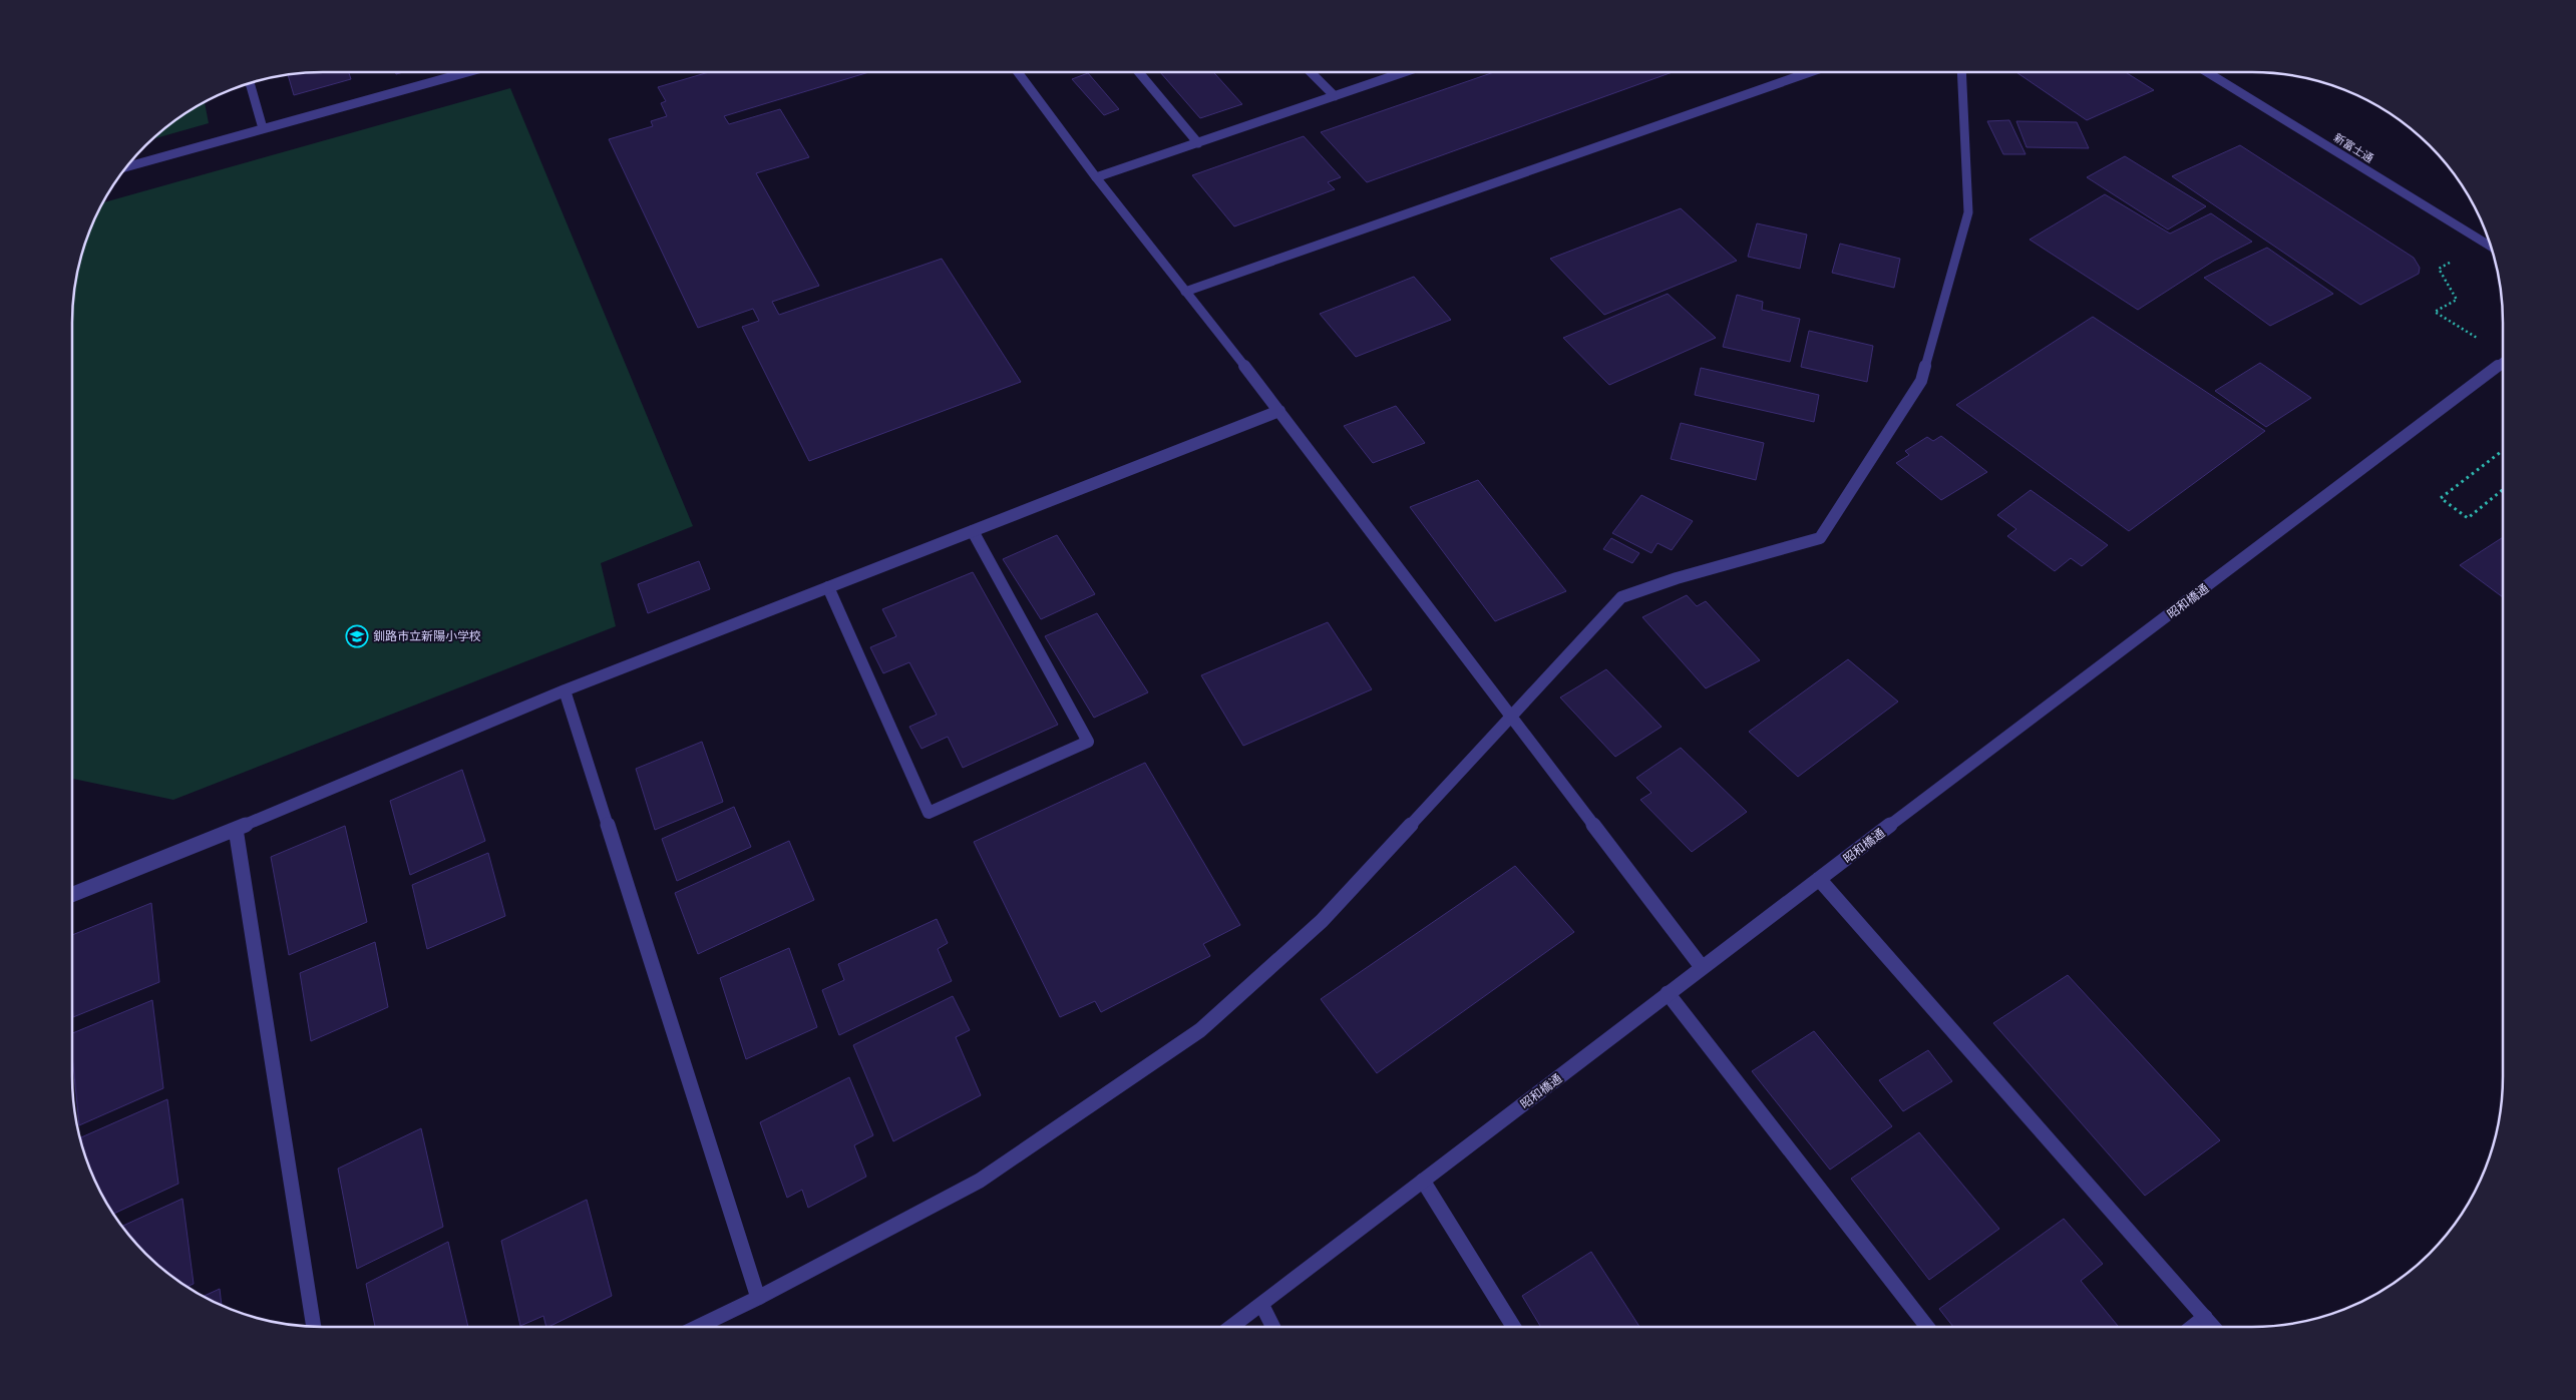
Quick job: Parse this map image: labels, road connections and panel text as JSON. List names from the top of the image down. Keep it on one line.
{"streets":{"street":["新富士通","昭和橋通"]},"places":{"school or university":["釧路市立新陽小学校"]}}
